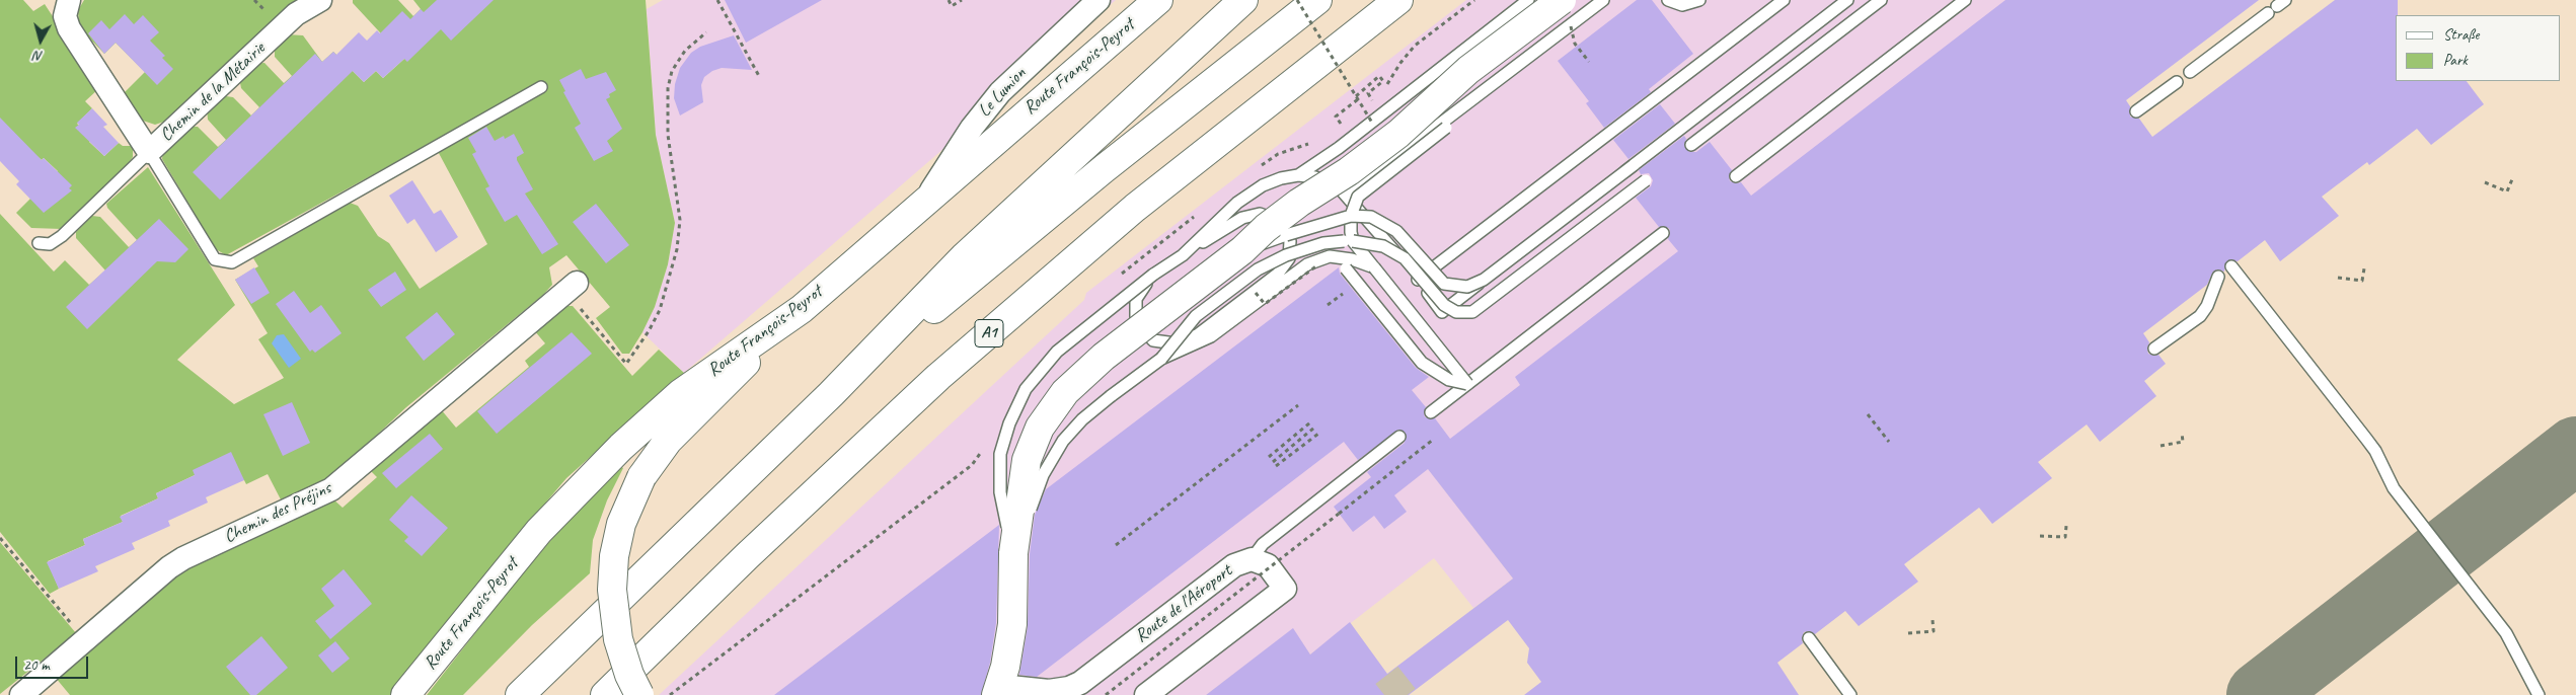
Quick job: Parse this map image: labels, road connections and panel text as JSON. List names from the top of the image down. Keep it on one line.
{"streets":{"main road":["Route François-Peyrot","A1"],"street":["Chemin de la Métairie","Le Lumion","Chemin des Préjins","Route de l'Aéroport"]},"crossings":[["Route François-Peyrot","Le Lumion"]],"legend":["Straße","Park"],"scale_bar":"20 m","north":"bottom"}
